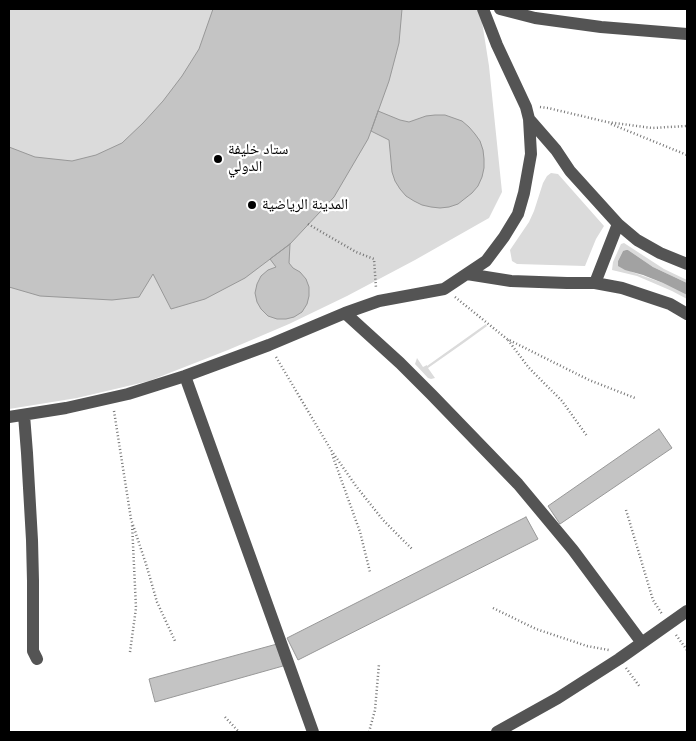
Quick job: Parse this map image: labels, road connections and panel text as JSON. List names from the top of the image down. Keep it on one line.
{"places":["ستاد خليفة الدولي","المدينة الرياضية"]}
